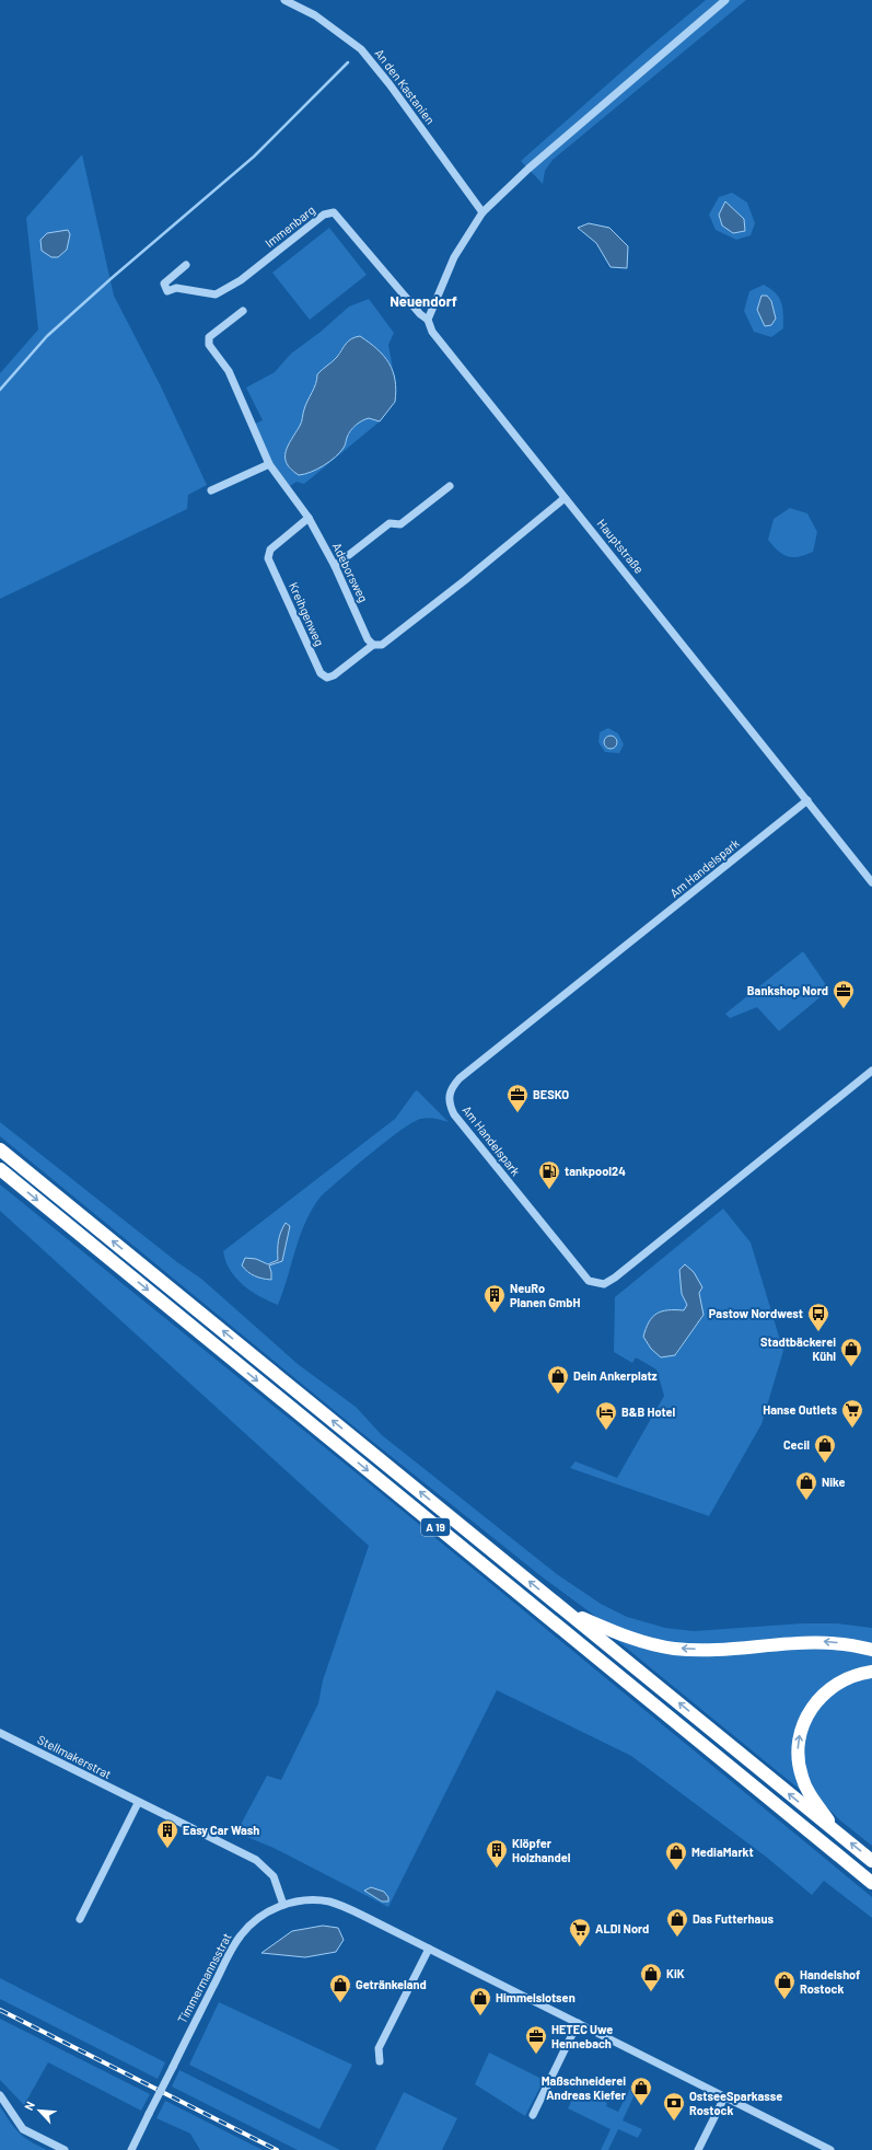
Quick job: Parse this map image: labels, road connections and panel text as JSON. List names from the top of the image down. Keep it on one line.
{"streets":{"highway":["A 19"],"street":["An den Kastanien","Immenbarg","Hauptstraße","Adeborsweg","Kreihgenweg","Am Handelspark","Stellmakerstrat","Timmermannsstrat"]},"crossings":[["Immenbarg","Hauptstraße"],["Hauptstraße","Am Handelspark"],["Adeborsweg","Kreihgenweg"],["Stellmakerstrat","Timmermannsstrat"]],"districts":["Neuendorf"],"places":{"office":["Bankshop Nord","BESKO","HETEC Uwe Hennebach"],"fuel station":["tankpool24"],"building":["NeuRo Planen GmbH","Easy Car Wash","Klöpfer Holzhandel"],"bus stop":["Pastow Nordwest"],"shop":["Stadtbäckerei Kühl","Dein Ankerplatz","Cecil","Nike","MediaMarkt","Das Futterhaus","KiK","Handelshof Rostock","Getränkeland","Himmelslotsen","Maßschneiderei Andreas Kiefer"],"supermarket":["Hanse Outlets","ALDI Nord"],"hotel":["B&B Hotel"],"bank":["OstseeSparkasse Rostock"]},"north":"top left"}
